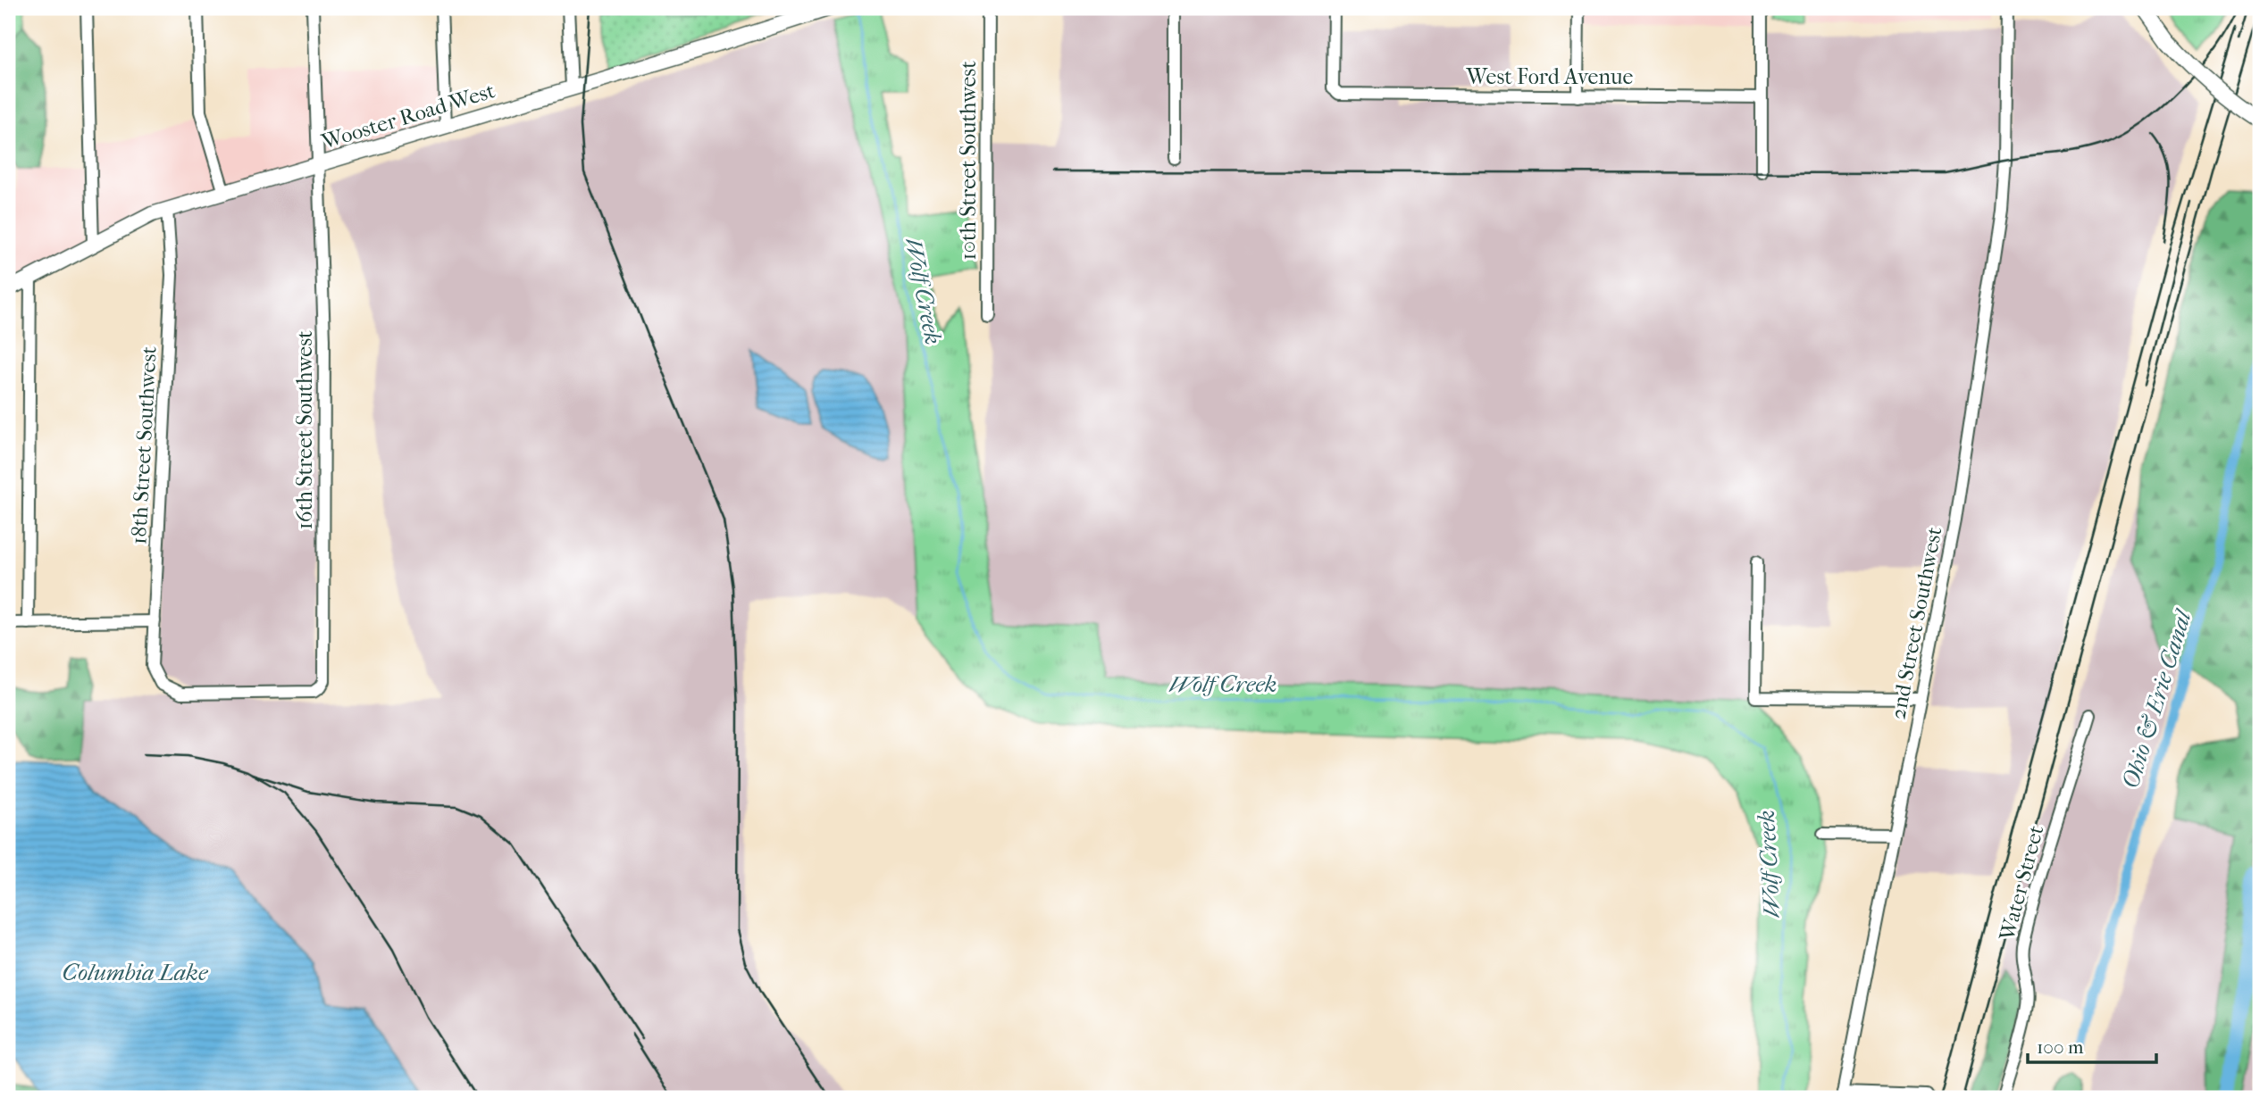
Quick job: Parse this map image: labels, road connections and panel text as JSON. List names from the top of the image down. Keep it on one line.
{"streets":{"main road":["Wooster Road West"],"street":["West Ford Avenue","10th Street Southwest","16th Street Southwest","18th Street Southwest","2nd Street Southwest","Water Street"]},"crossings":[["Wooster Road West","16th Street Southwest"],["Wooster Road West","18th Street Southwest"],["16th Street Southwest","18th Street Southwest"]],"water":["Wolf Creek","Ohio & Erie Canal","Columbia Lake"],"scale_bar":"100 m"}
